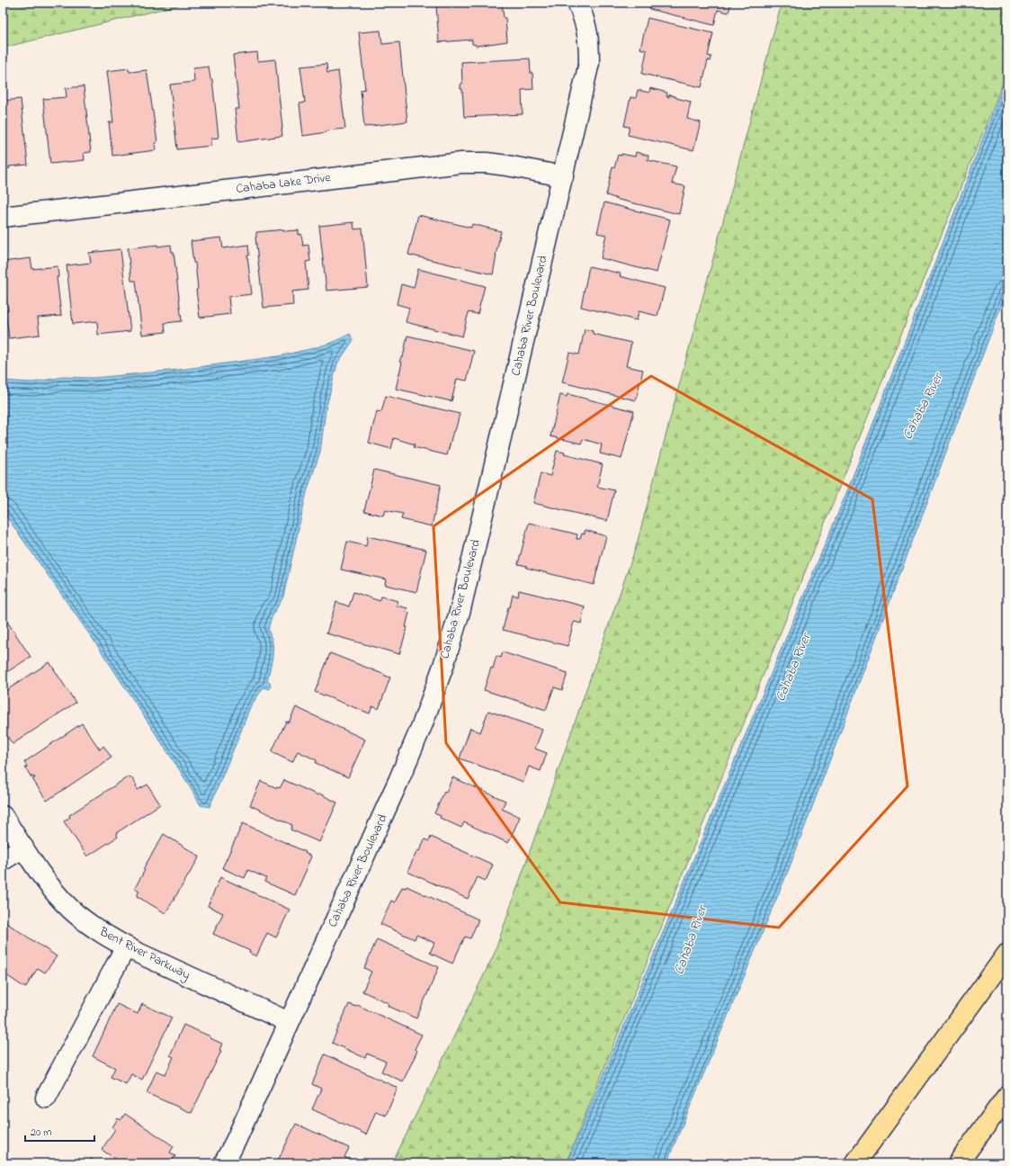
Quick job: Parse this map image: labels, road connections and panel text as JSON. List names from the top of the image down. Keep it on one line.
{"streets":{"street":["Cahaba Lake Drive","Cahaba River Boulevard","Bent River Parkway"]},"crossings":[["Cahaba Lake Drive","Cahaba River Boulevard"],["Cahaba River Boulevard","Bent River Parkway"]],"water":["Cahaba River"],"scale_bar":"20 m"}
